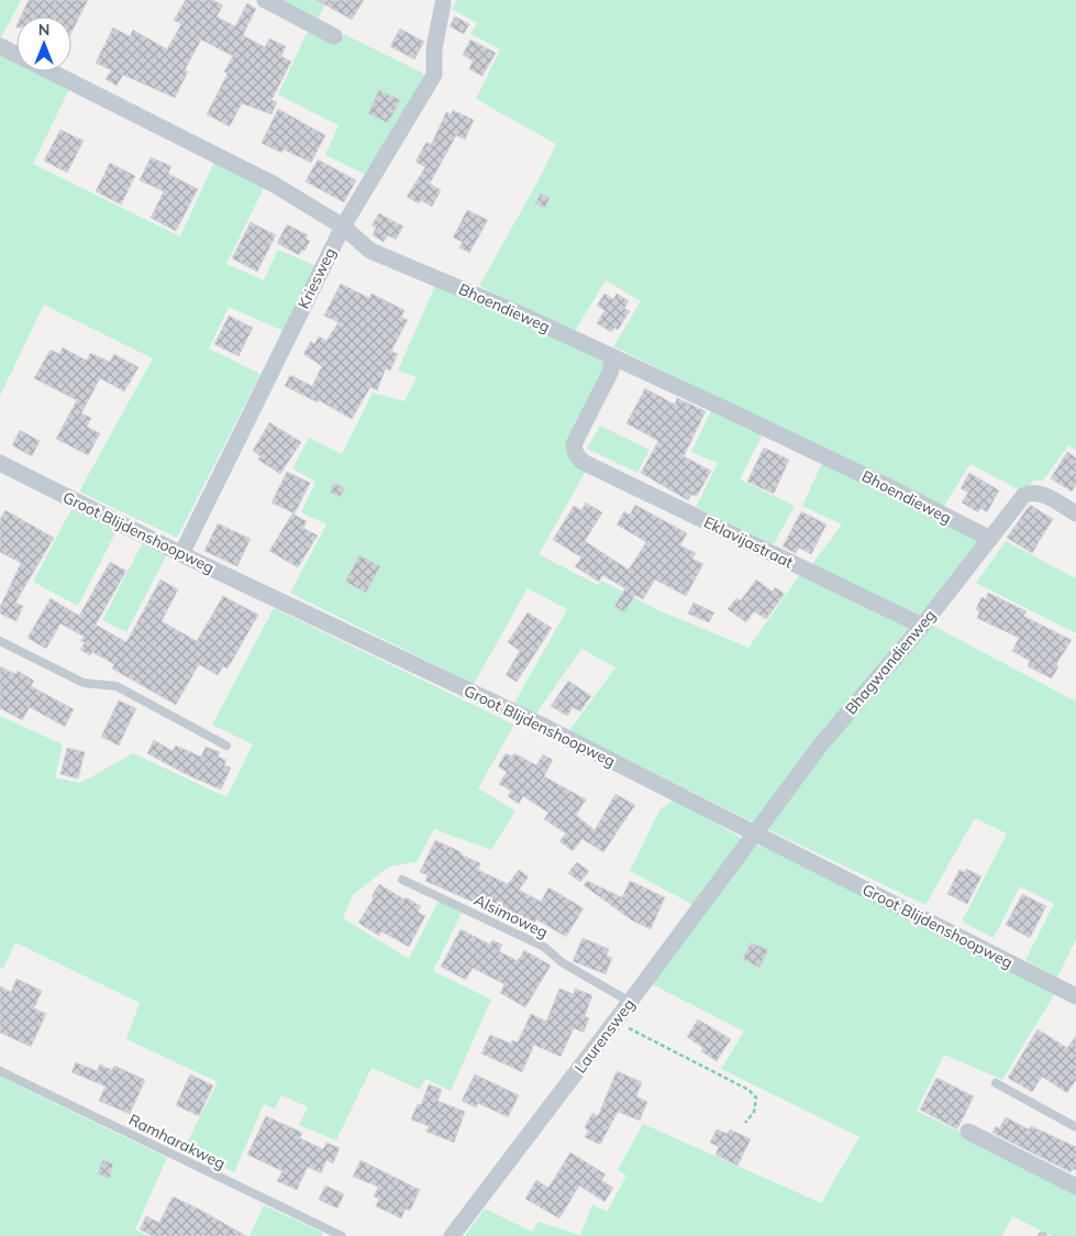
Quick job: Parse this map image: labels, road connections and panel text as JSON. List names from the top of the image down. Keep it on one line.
{"streets":{"street":["Kriesweg","Bhoendieweg","Groot Blijdenshoopweg","Eklavijastraat","Bhagwandienweg","Laurensweg"],"lane":["Alsimoweg","Ramharakweg"]},"crossings":[["Kriesweg","Bhoendieweg"],["Kriesweg","Groot Blijdenshoopweg"],["Bhoendieweg","Eklavijastraat"],["Bhoendieweg","Bhagwandienweg"],["Groot Blijdenshoopweg","Bhagwandienweg"],["Groot Blijdenshoopweg","Laurensweg"],["Eklavijastraat","Bhagwandienweg"],["Bhagwandienweg","Laurensweg"],["Alsimoweg","Laurensweg"]],"north":"top"}
